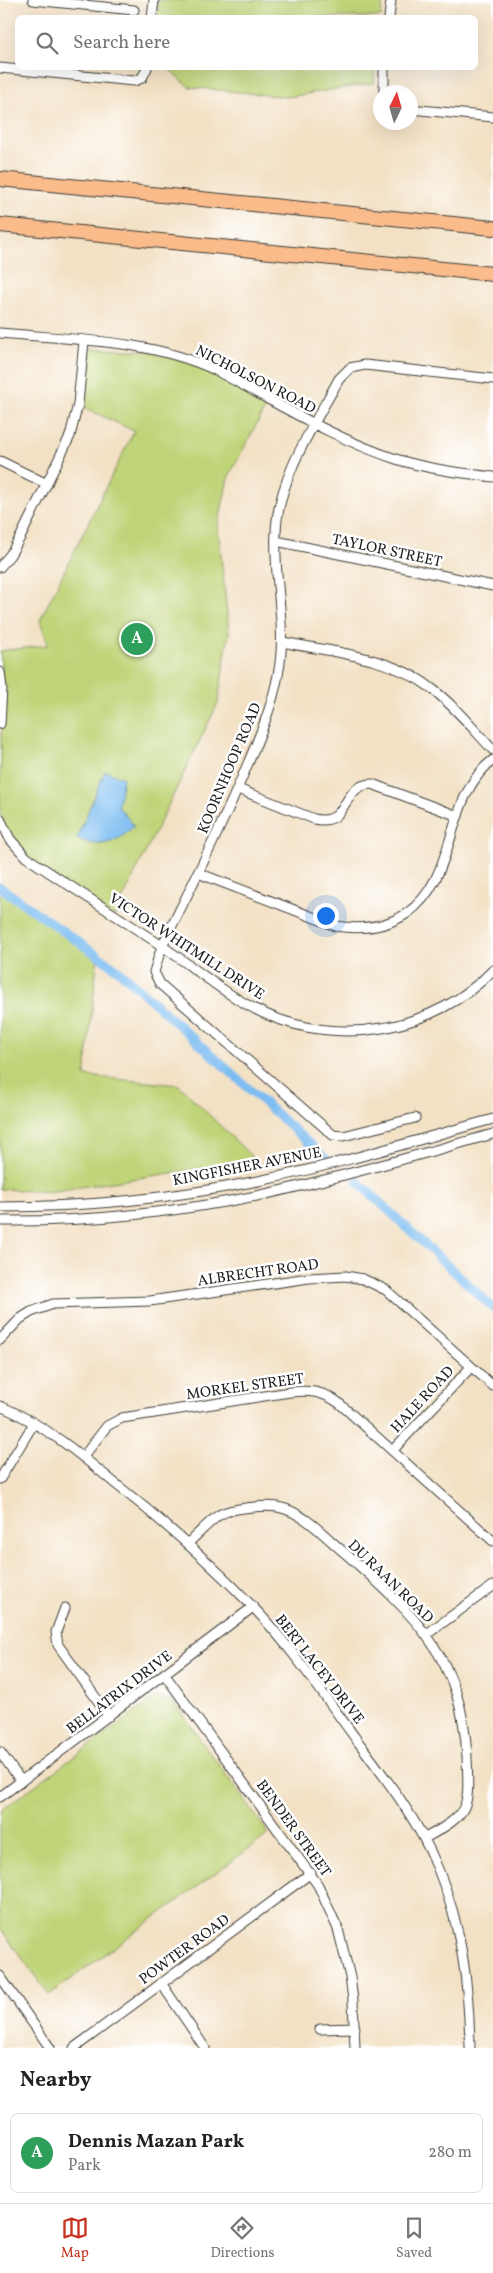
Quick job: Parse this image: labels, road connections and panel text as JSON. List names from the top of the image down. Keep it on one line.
{"streets":{"street":["NICHOLSON ROAD","TAYLOR STREET","KOORNHOOP ROAD","VICTOR WHITMILL DRIVE","KINGFISHER AVENUE","ALBRECHT ROAD","MORKEL STREET","HALE ROAD","DU RAAN ROAD","BERT LACEY DRIVE","BELLATRIX DRIVE","BENDER STREET","POWTER ROAD"]},"crossings":[["NICHOLSON ROAD","KOORNHOOP ROAD"],["TAYLOR STREET","KOORNHOOP ROAD"],["KOORNHOOP ROAD","VICTOR WHITMILL DRIVE"],["ALBRECHT ROAD","HALE ROAD"],["MORKEL STREET","HALE ROAD"],["MORKEL STREET","BERT LACEY DRIVE"],["DU RAAN ROAD","BERT LACEY DRIVE"],["BERT LACEY DRIVE","BELLATRIX DRIVE"],["BELLATRIX DRIVE","BENDER STREET"],["BENDER STREET","POWTER ROAD"]],"north":"top","page":{"search":"Search here","pins":"A","heading":"Nearby","list":[{"mark":"A","name":"Dennis Mazan Park","note":"Park","value":"280 m"}],"nav":["Map","Directions","Saved"]}}
